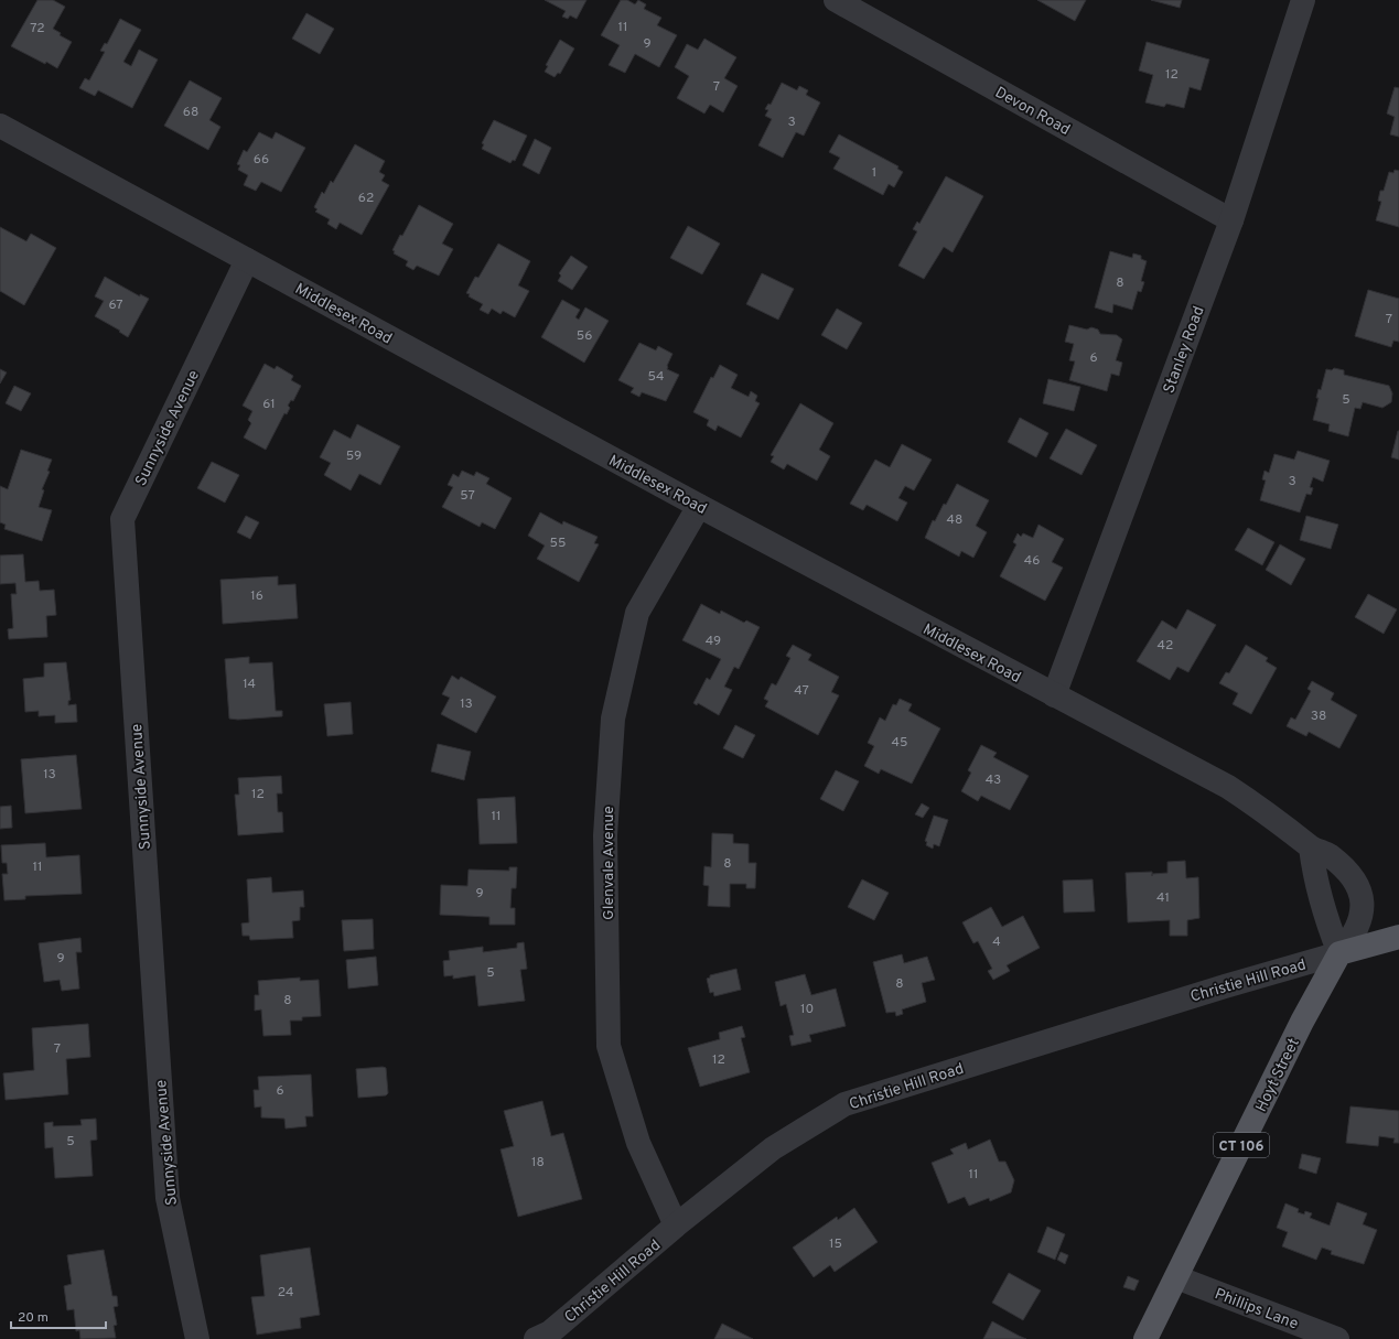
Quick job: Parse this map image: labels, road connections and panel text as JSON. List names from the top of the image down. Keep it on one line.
{"streets":{"main road":["Hoyt Street","CT 106"],"street":["Devon Road","Middlesex Road","Stanley Road","Sunnyside Avenue","Glenvale Avenue","Christie Hill Road","Phillips Lane"]},"crossings":[["Devon Road","Stanley Road"],["Middlesex Road","Stanley Road"],["Middlesex Road","Sunnyside Avenue"],["Middlesex Road","Glenvale Avenue"],["Middlesex Road","Christie Hill Road"],["Middlesex Road","Hoyt Street"],["Glenvale Avenue","Christie Hill Road"],["Christie Hill Road","Hoyt Street"],["Hoyt Street","Phillips Lane"]],"house_numbers":["11","72","9","12","7","68","3","66","1","62","8","67","7","56","6","54","5","61","59","3","57","48","55","46","16","49","42","14","47","13","38","45","13","43","12","11","8","11","9","41","4","9","5","8","8","10","7","12","6","5","18","11","15","24"],"scale_bar":"20 m"}
